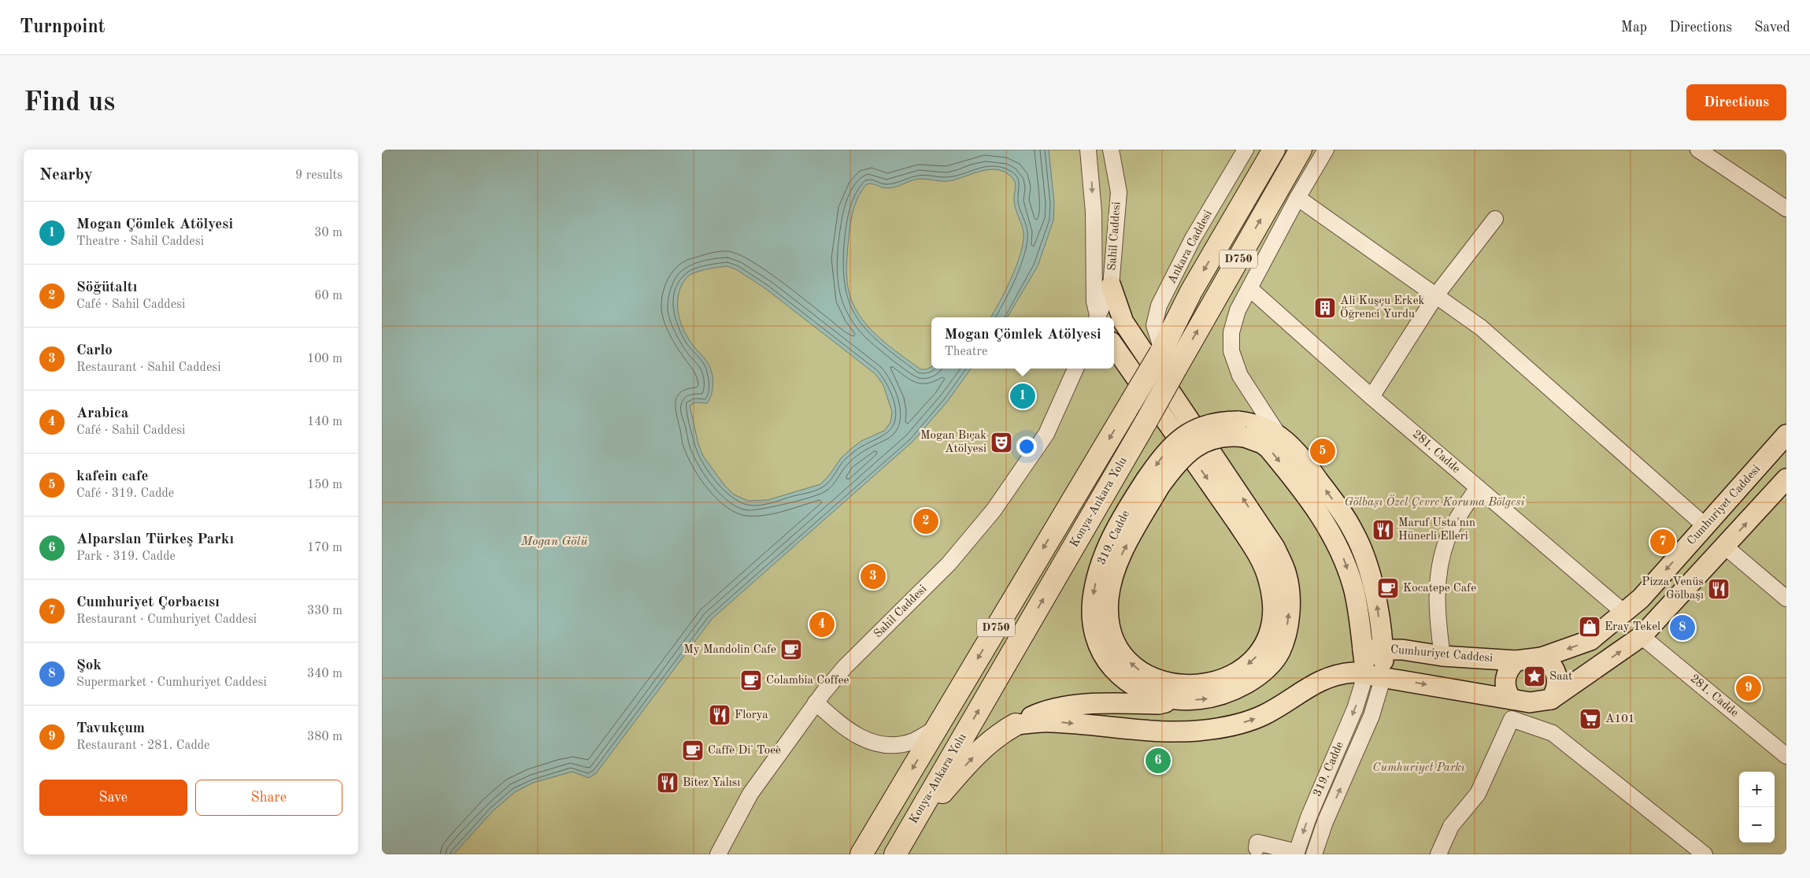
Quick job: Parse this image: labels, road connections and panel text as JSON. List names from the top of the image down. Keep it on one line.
{"streets":{"highway":["D750","Konya-Ankara Yolu"],"main road":["Cumhuriyet Caddesi","319. Cadde"],"street":["Sahil Caddesi","Ankara Caddesi","281. Cadde"]},"crossings":[["Sahil Caddesi","319. Cadde"],["Ankara Caddesi","D750"],["281. Cadde","Cumhuriyet Caddesi"],["281. Cadde","319. Cadde"],["Cumhuriyet Caddesi","319. Cadde"]],"water":["Mogan Gölü"],"parks":["Gölbaşı Özel Çevre Koruma Bölgesi","Cumhuriyet Parkı"],"places":{"building":["Ali Kuşçu Erkek Öğrenci Yurdu"],"theatre":["Mogan Bıçak Atölyesi"],"restaurant":["Maruf Usta'nın Hünerli Elleri","Pizza Venüs Gölbaşı","Florya","Bitez Yalısı"],"cafe":["Kocatepe Cafe","My Mandolin Cafe","Colambia Coffee","Caffè Di' Toeè"],"shop":["Eray Tekel"],"place":["Saat"],"supermarket":["A101"]},"page":{"header":"Turnpoint","nav":["Map","Directions","Saved"],"buttons":["Directions",["Save","Share"]],"title":"Find us","heading":["Nearby","9 results"],"list":[{"mark":"1","name":"Mogan Çömlek Atölyesi","note":"Theatre · Sahil Caddesi","value":"30 m"},{"mark":"2","name":"Söğütaltı","note":"Café · Sahil Caddesi","value":"60 m"},{"mark":"3","name":"Carlo","note":"Restaurant · Sahil Caddesi","value":"100 m"},{"mark":"4","name":"Arabica","note":"Café · Sahil Caddesi","value":"140 m"},{"mark":"5","name":"kafein cafe","note":"Café · 319. Cadde","value":"150 m"},{"mark":"6","name":"Alparslan Türkeş Parkı","note":"Park · 319. Cadde","value":"170 m"},{"mark":"7","name":"Cumhuriyet Çorbacısı","note":"Restaurant · Cumhuriyet Caddesi","value":"330 m"},{"mark":"8","name":"Şok","note":"Supermarket · Cumhuriyet Caddesi","value":"340 m"},{"mark":"9","name":"Tavukçum","note":"Restaurant · 281. Cadde","value":"380 m"}],"popup":["Mogan Çömlek Atölyesi","Theatre"],"pins":["1","5","2","7","3","4","8","9","6"],"map_buttons":["+","−"]}}
